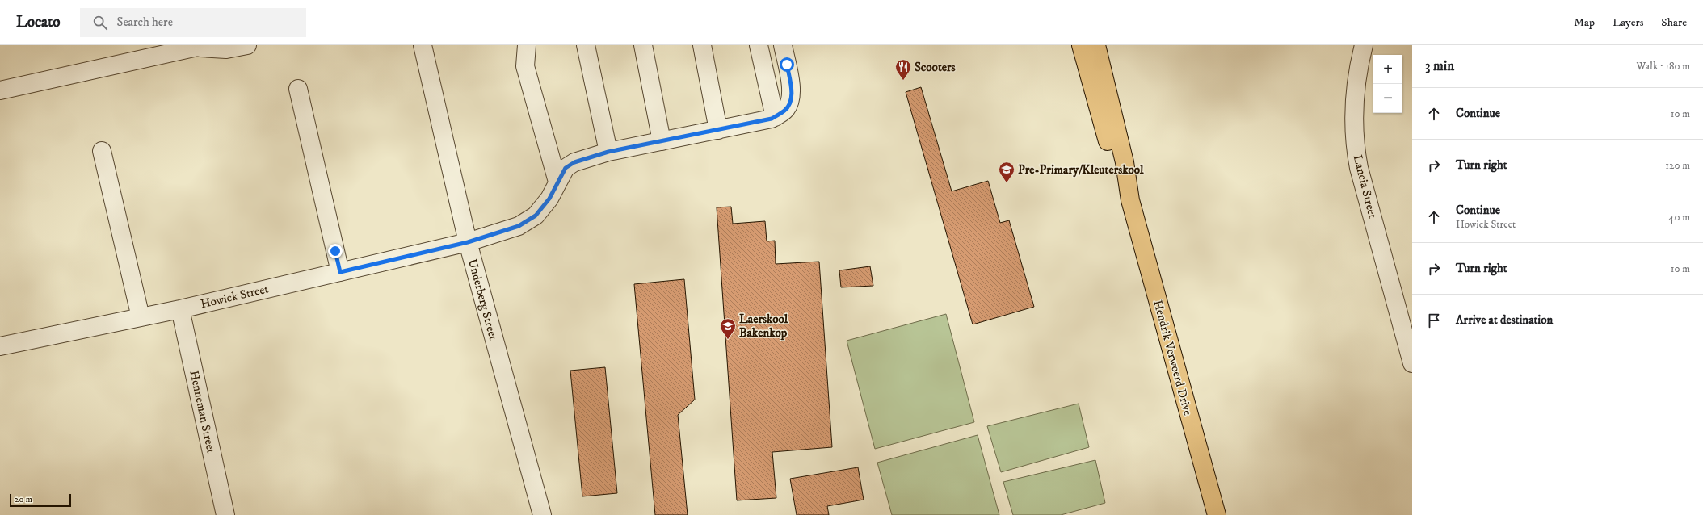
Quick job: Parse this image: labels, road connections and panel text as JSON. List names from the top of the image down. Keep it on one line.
{"streets":{"main road":["Hendrik Verwoerd Drive"],"street":["Lancia Street","Howick Street","Underberg Street","Henneman Street"]},"crossings":[["Howick Street","Underberg Street"],["Howick Street","Henneman Street"]],"places":{"restaurant":["Scooters"],"school or university":["Pre-Primary/Kleuterskool","Laerskool Bakenkop"]},"scale_bar":"20 m","page":{"header":"Locato","search":"Search here","nav":["Map","Layers","Share"],"heading":["3 min","Walk · 180 m"],"map_buttons":["+","−"],"list":[["Continue","10 m"],["Turn right","120 m"],["Continue","Howick Street","40 m"],["Turn right","10 m"],"Arrive at destination"],"scale":"20 m"}}
